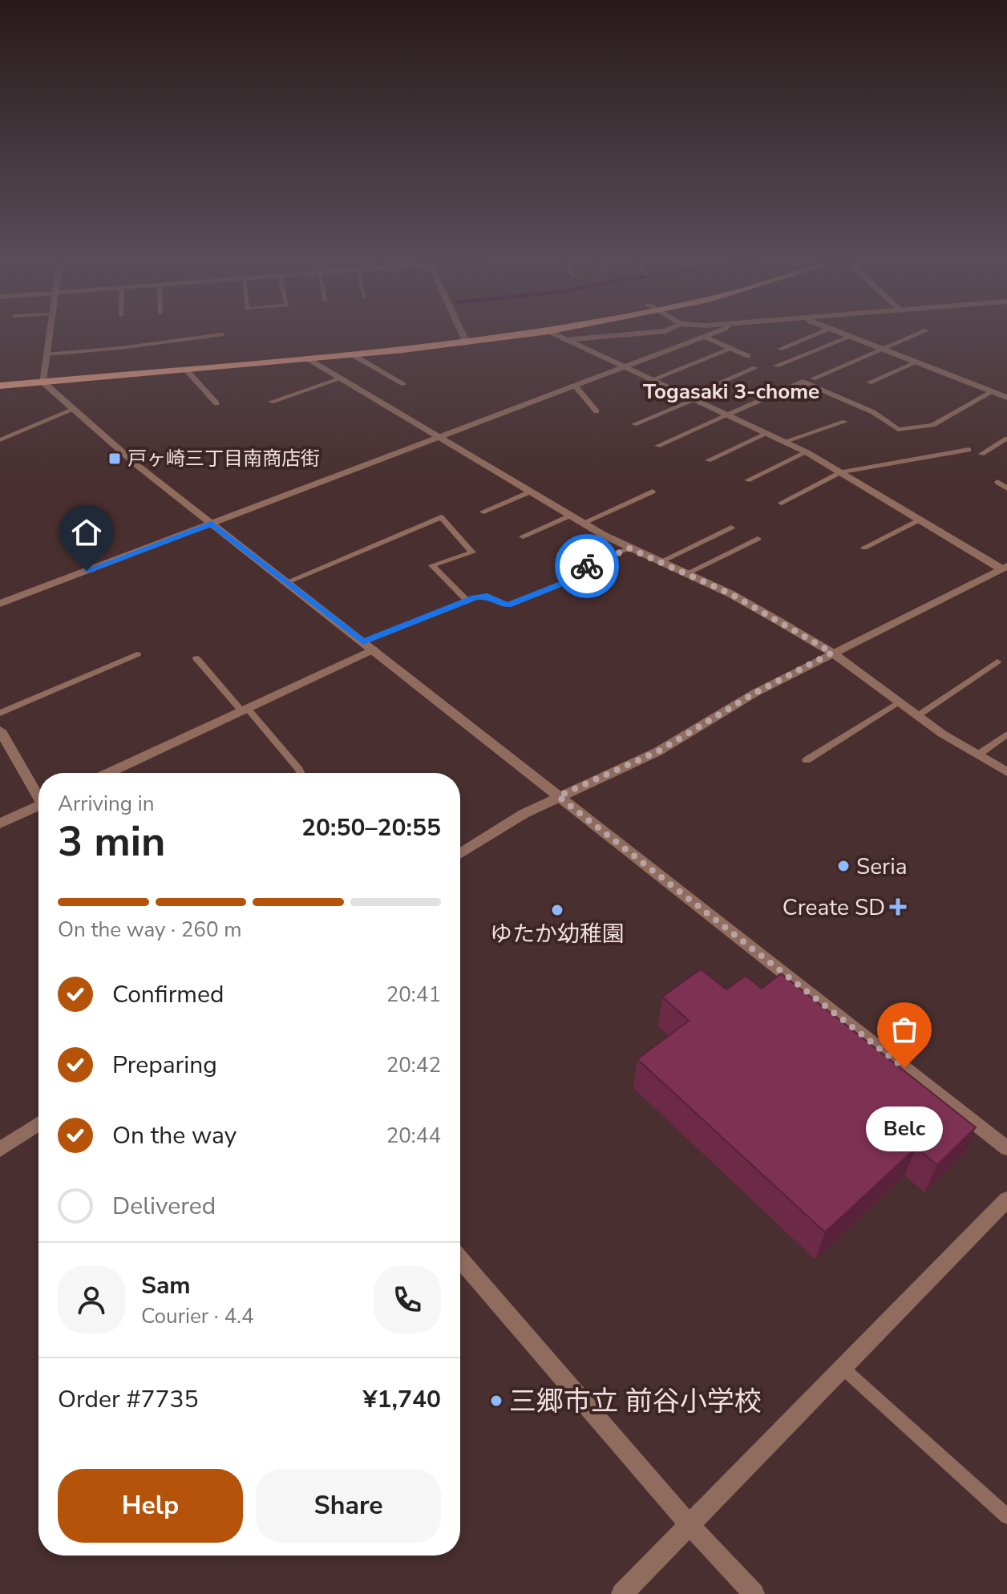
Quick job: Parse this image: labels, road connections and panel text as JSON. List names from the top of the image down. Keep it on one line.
{"districts":["Togasaki 3-chome"],"places":{"transit":["戸ヶ崎三丁目南商店街"],"other":["Seria","ゆたか幼稚園","Belc","三郷市立 前谷小学校"],"health":["Create SD"]},"page":{"heading":["3 min","Arriving in","20:50–20:55"],"panel":["Sam","Courier · 4.4","Order #7735","¥1,740"],"bar":"On the way · 260 m","list":[["Confirmed","20:41"],["Preparing","20:42"],["On the way","20:44"],"Delivered"],"bubble":"Belc","buttons":["Help","Share"]}}
